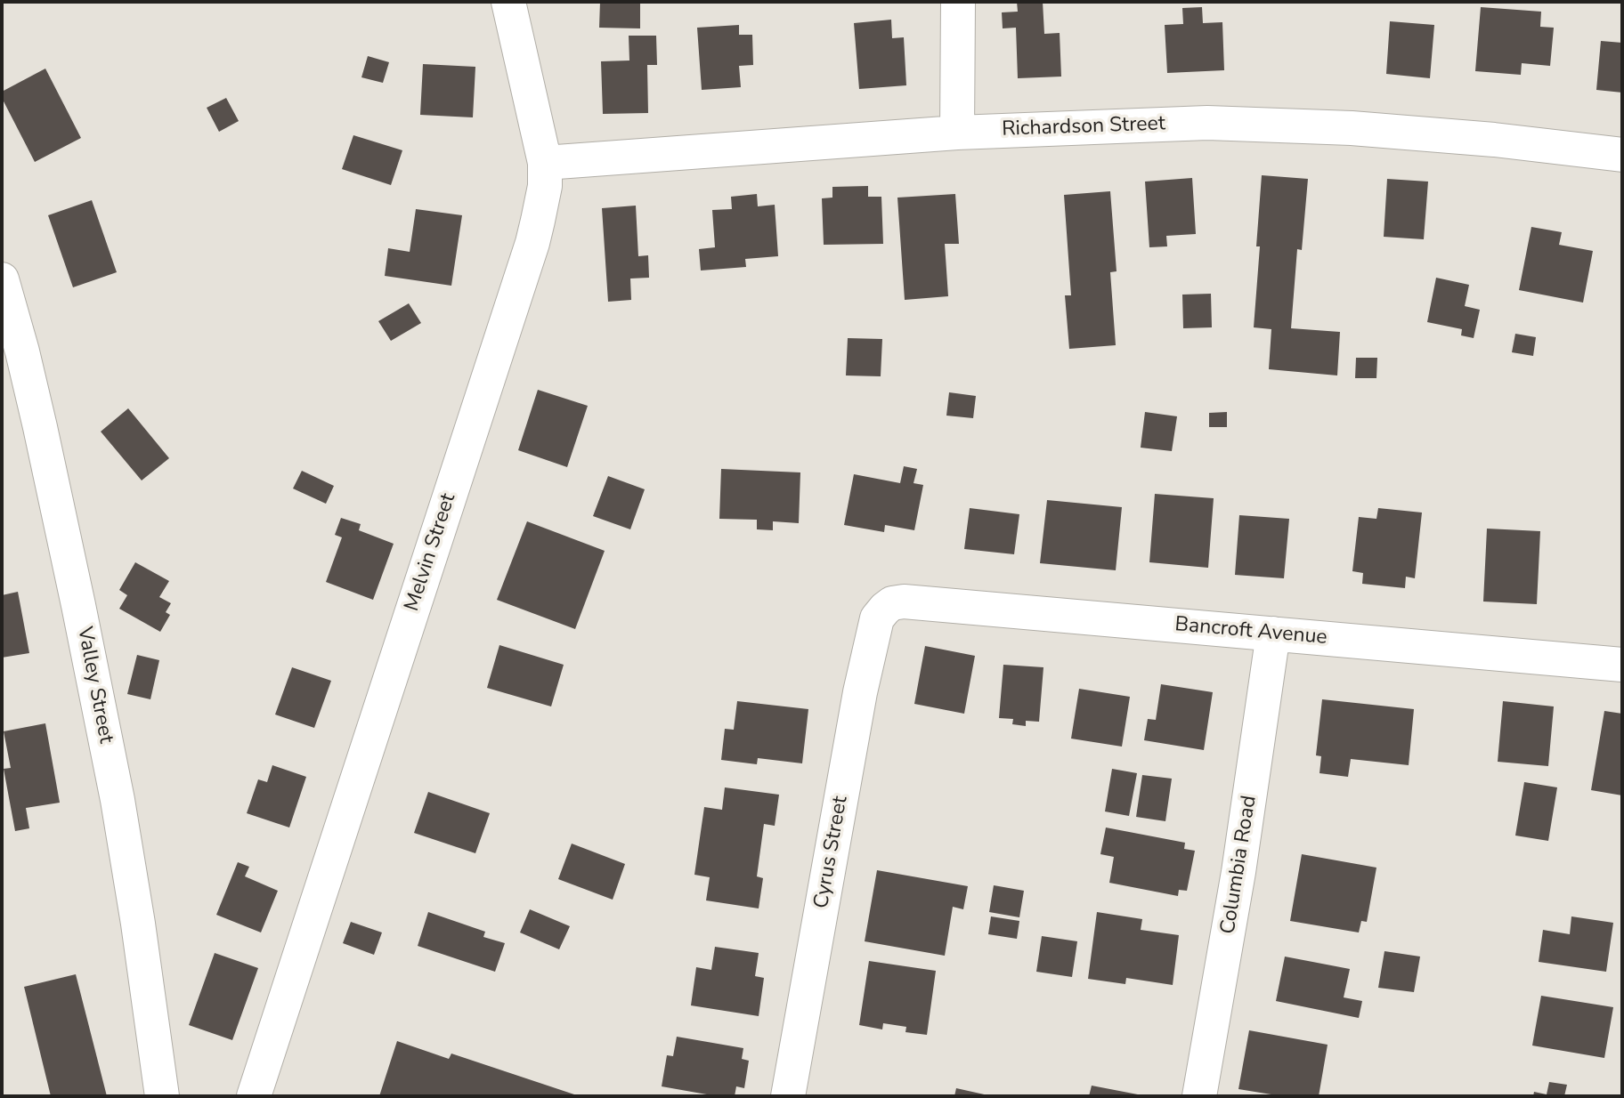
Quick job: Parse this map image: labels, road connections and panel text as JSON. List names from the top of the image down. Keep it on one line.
{"streets":{"street":["Richardson Street","Melvin Street","Bancroft Avenue","Valley Street","Cyrus Street","Columbia Road"]},"crossings":[["Richardson Street","Melvin Street"],["Bancroft Avenue","Cyrus Street"],["Bancroft Avenue","Columbia Road"]]}
